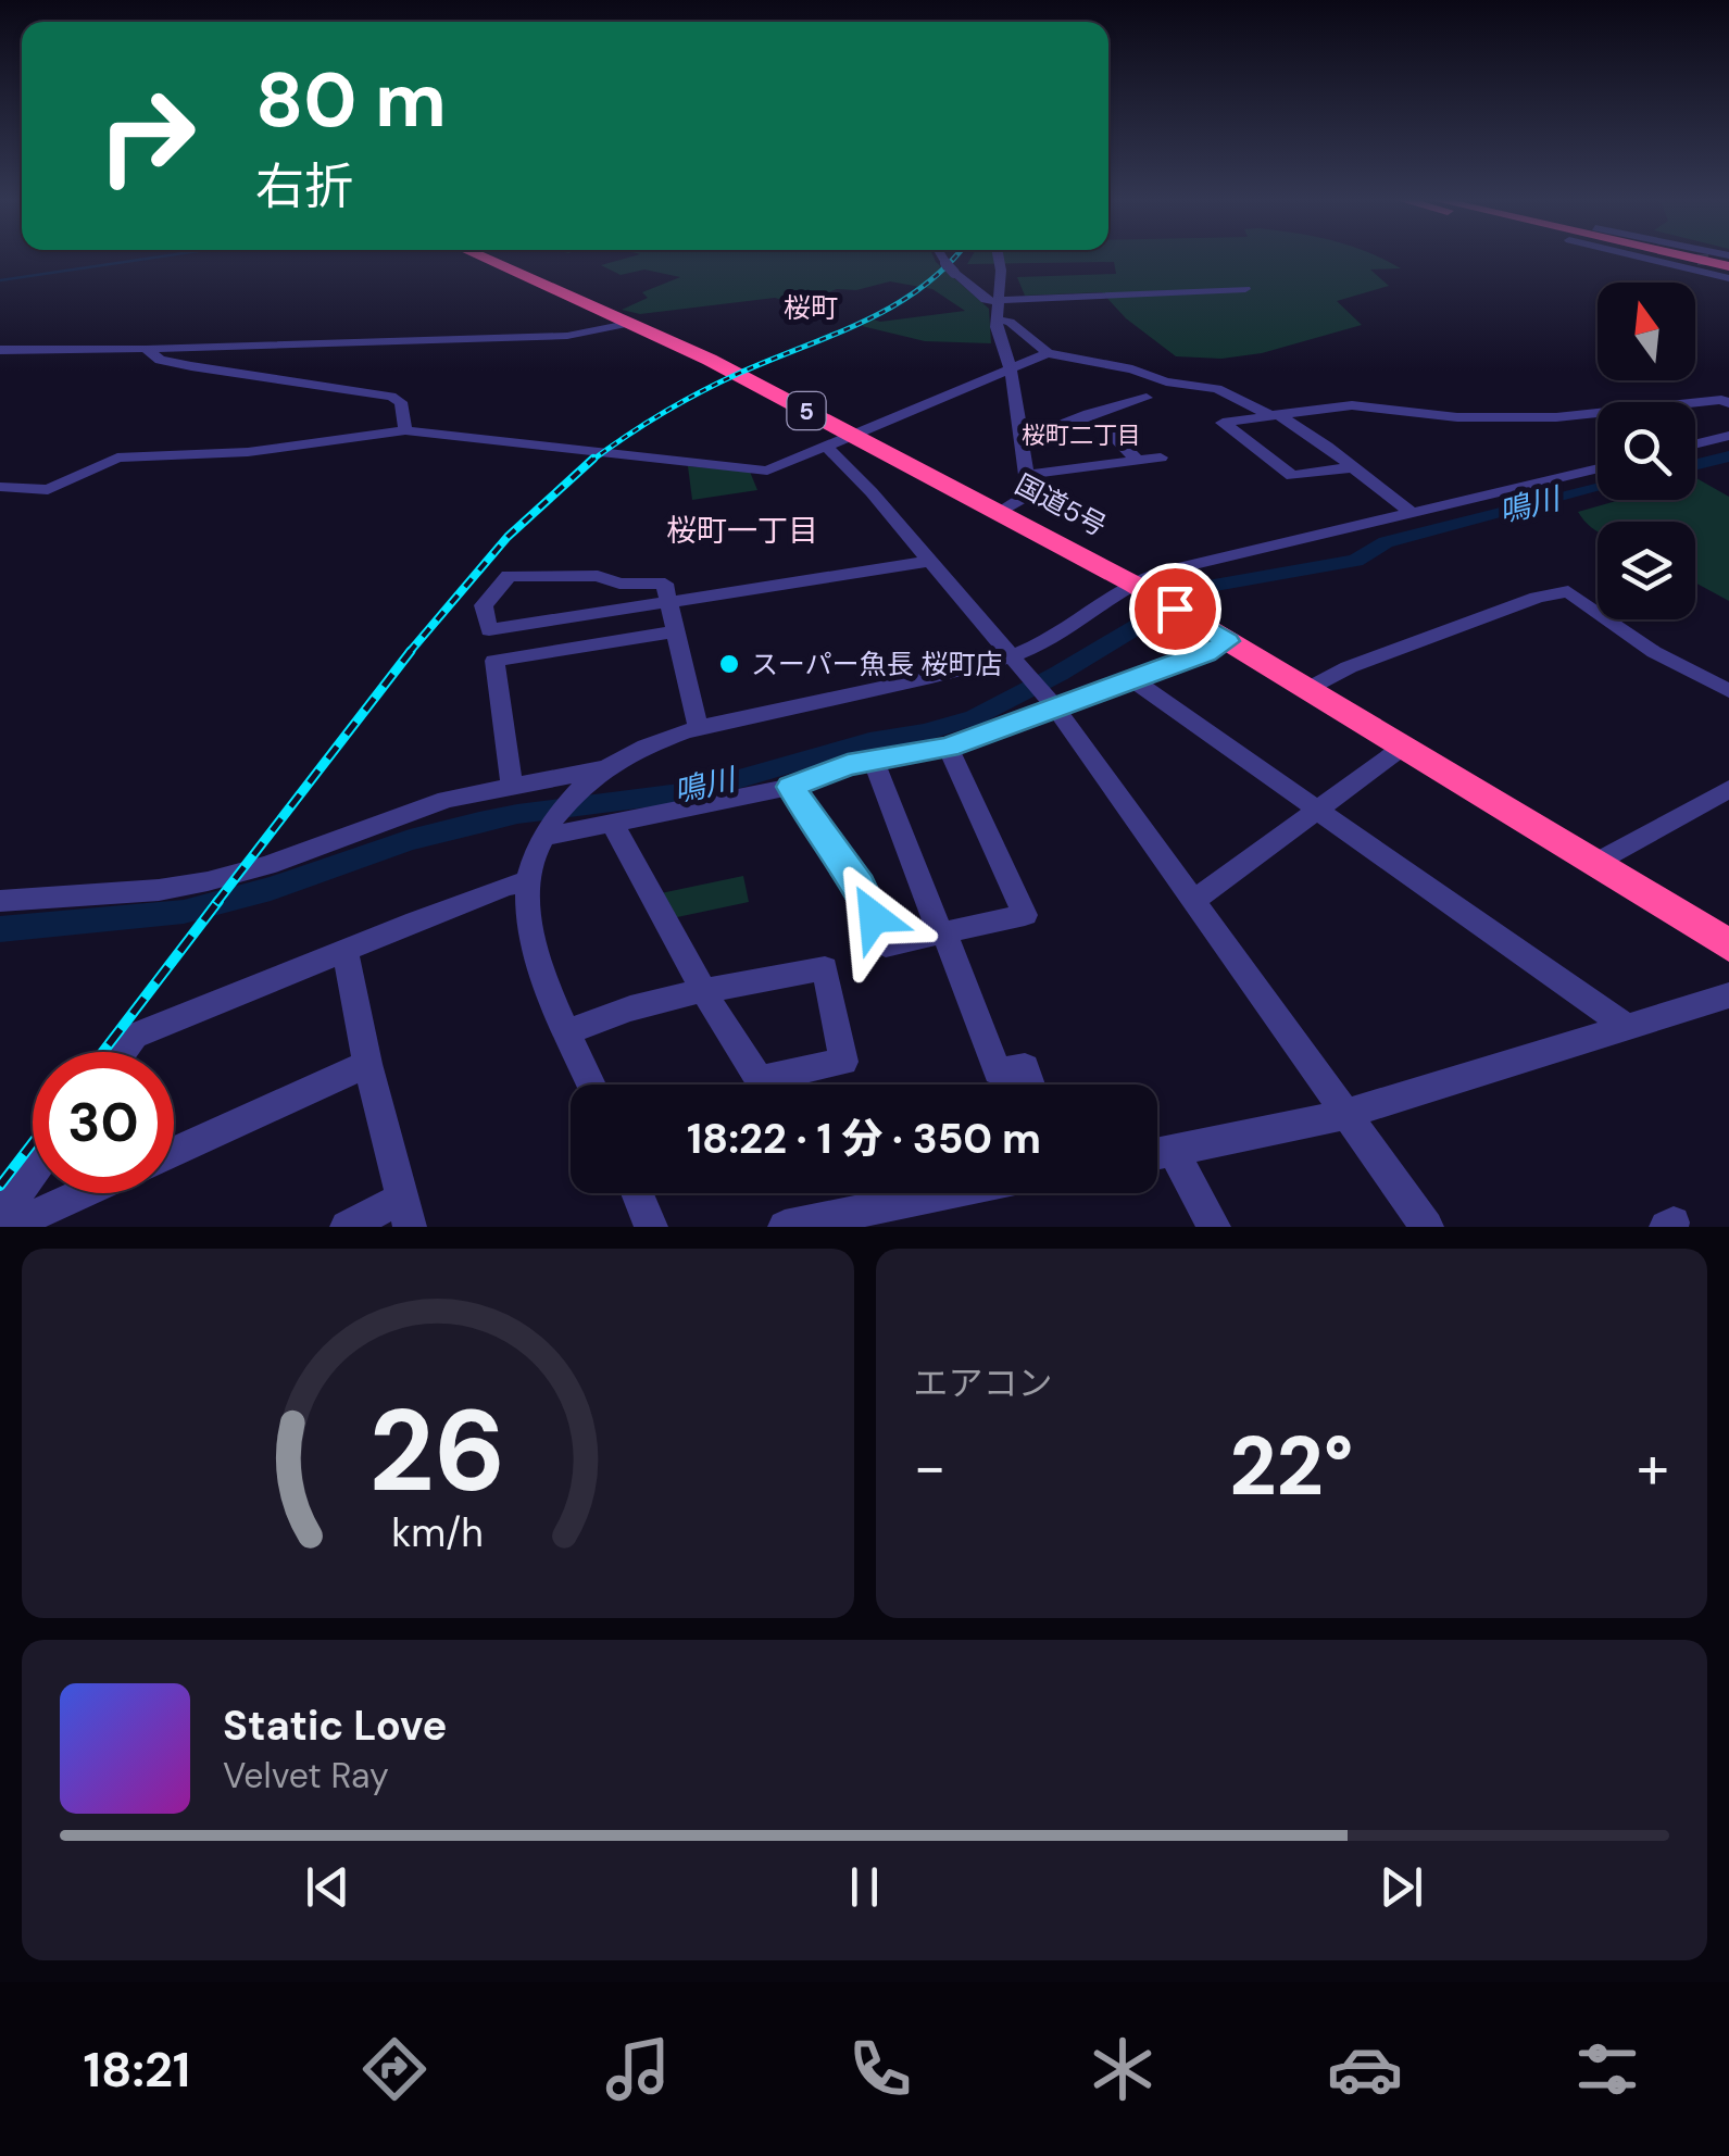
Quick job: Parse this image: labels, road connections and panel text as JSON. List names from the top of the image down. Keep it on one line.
{"streets":{"highway":["5","国道5号"]},"districts":["桜町","桜町二丁目","桜町一丁目"],"water":["鳴川"],"places":["スーパー魚長 桜町店"],"north":"top","page":{"turn":["80 m","右折"],"limit":"30","trip":"18:22 · 1 分 · 350 m","tile":"エアコン","heat":["−","22°","+"],"song":["Static Love","Velvet Ray"],"tabs":"18:21","gauge":["26","km/h"]}}
